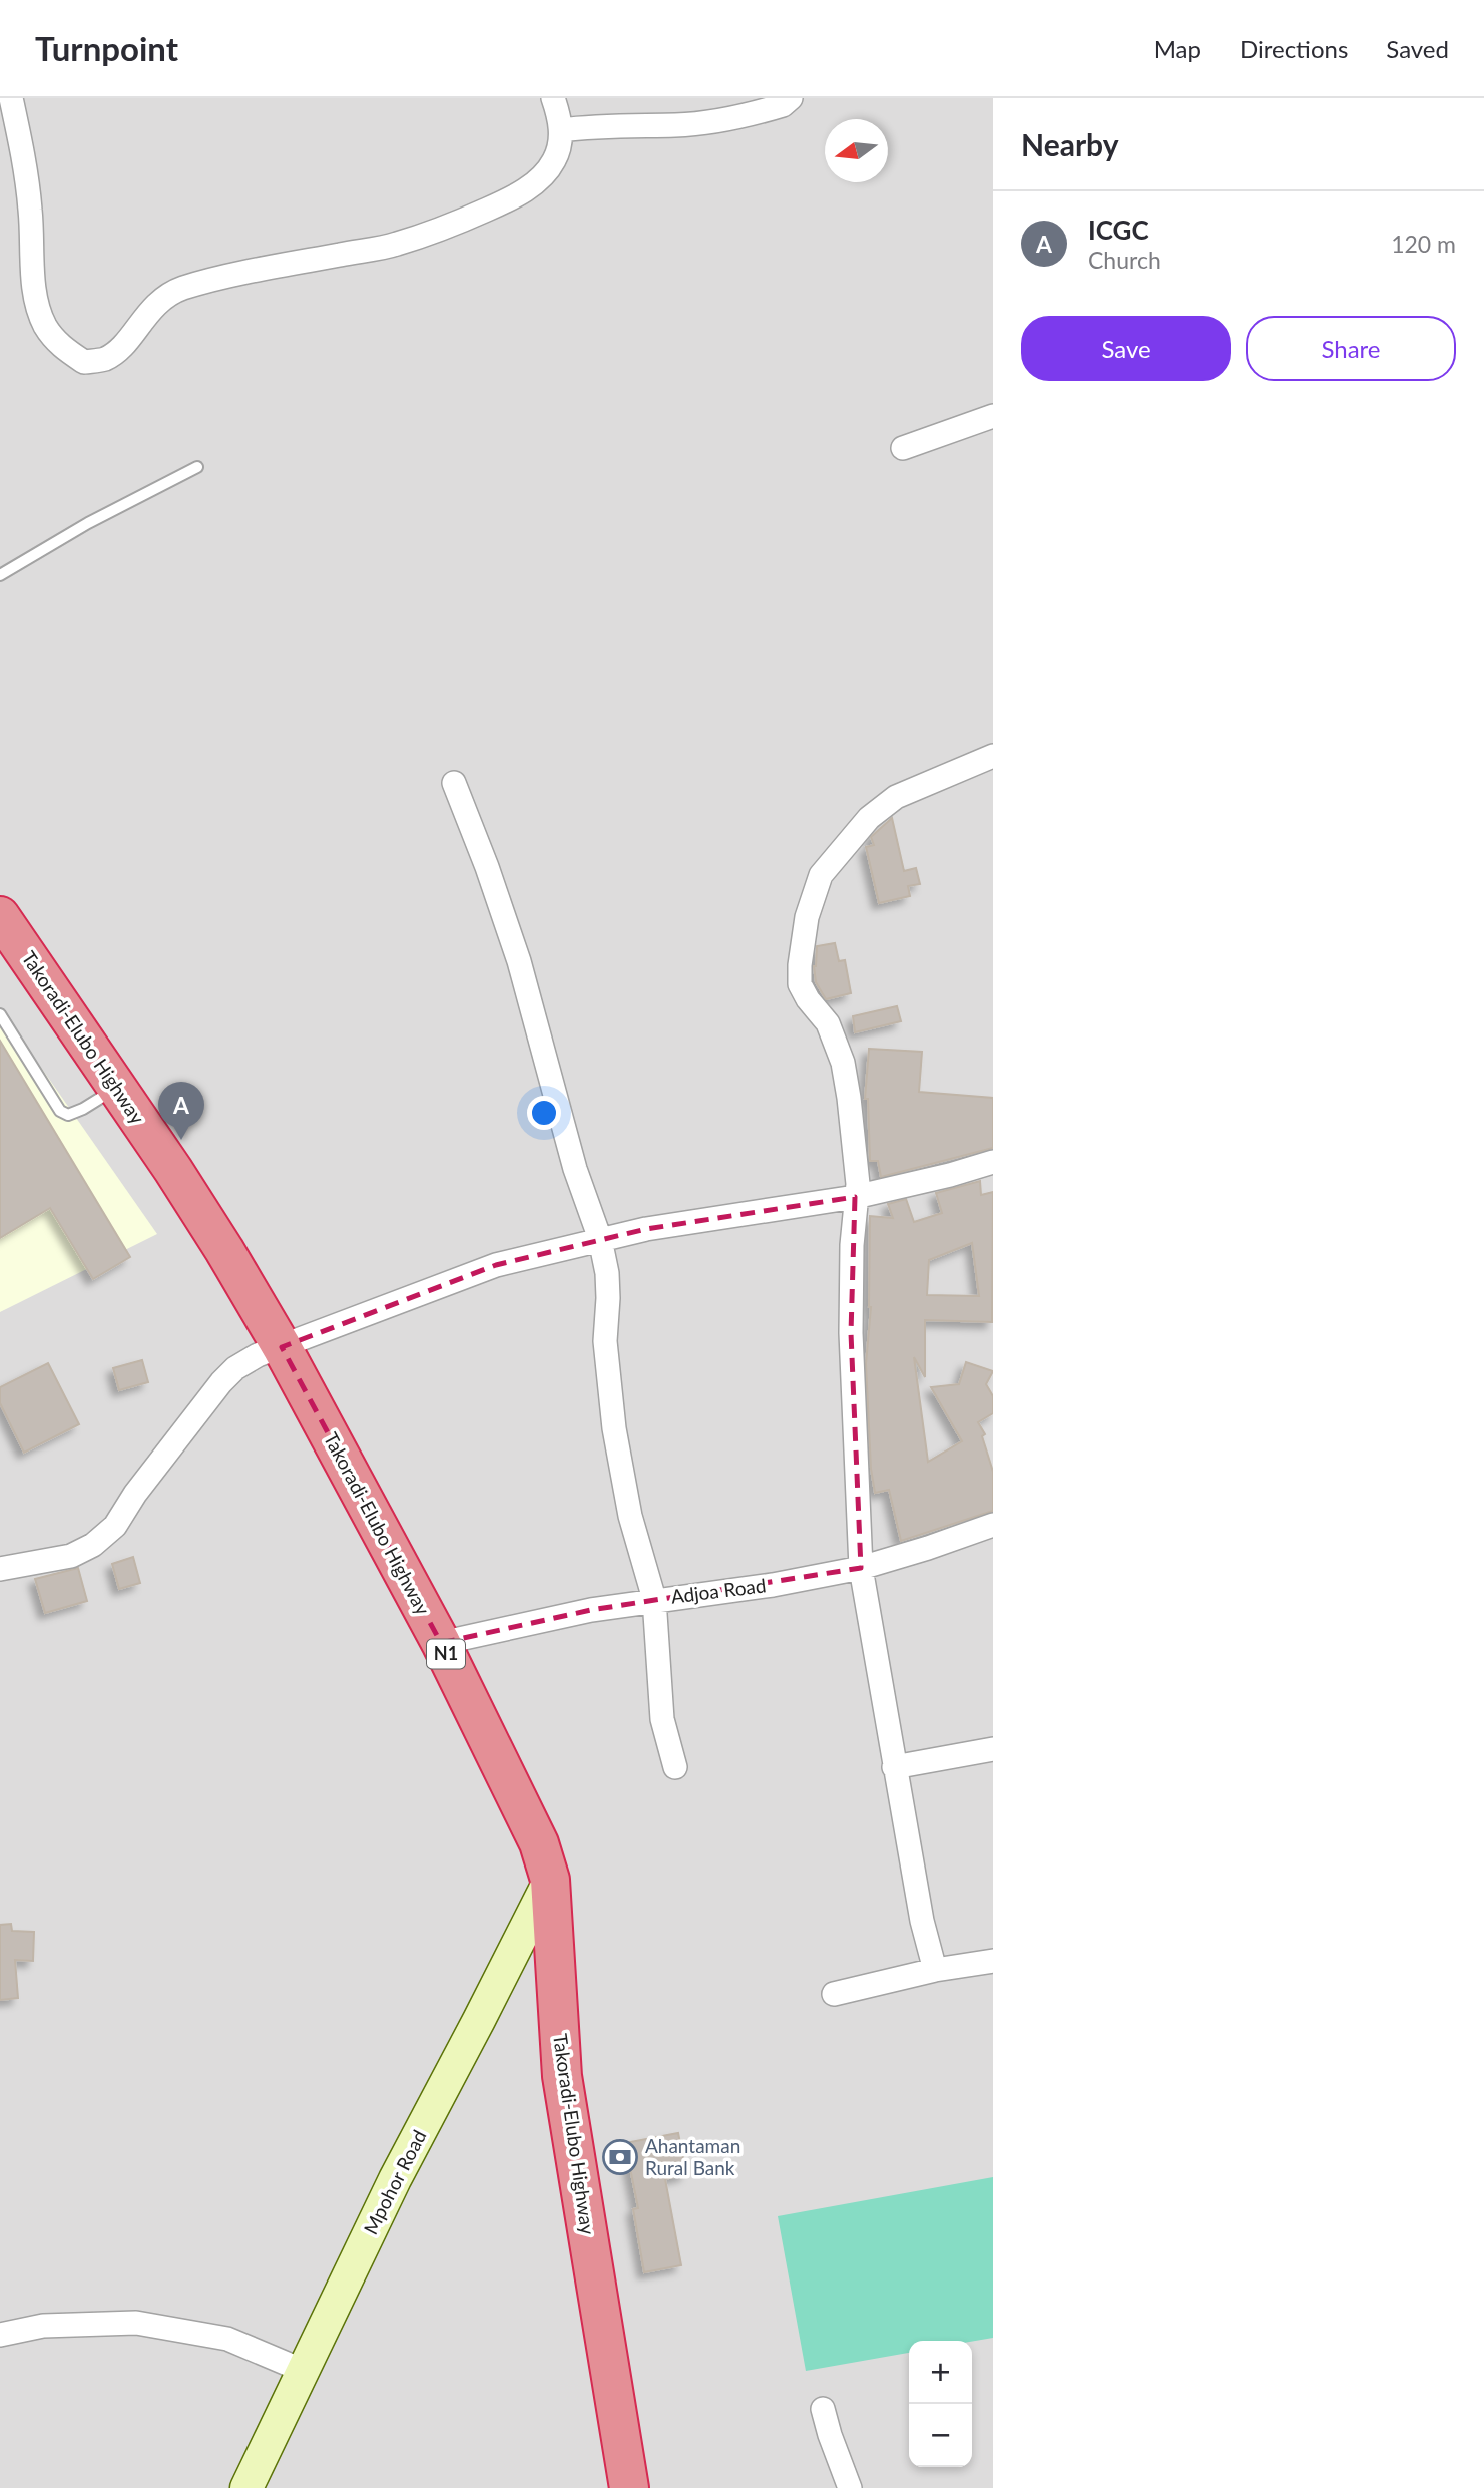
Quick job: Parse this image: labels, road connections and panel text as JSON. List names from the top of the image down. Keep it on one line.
{"streets":{"highway":["Takoradi-Elubo Highway","N1"],"main road":["Mpohor Road"],"street":["Adjoa Road"]},"crossings":[["Takoradi-Elubo Highway","Adjoa Road"],["Takoradi-Elubo Highway","Mpohor Road"]],"places":{"bank":["Ahantaman Rural Bank"]},"north":"left","page":{"header":"Turnpoint","nav":["Map","Directions","Saved"],"heading":"Nearby","list":[{"mark":"A","name":"ICGC","note":"Church","value":"120 m"}],"buttons":["Save","Share"],"pins":"A","map_buttons":["+","−"]}}
